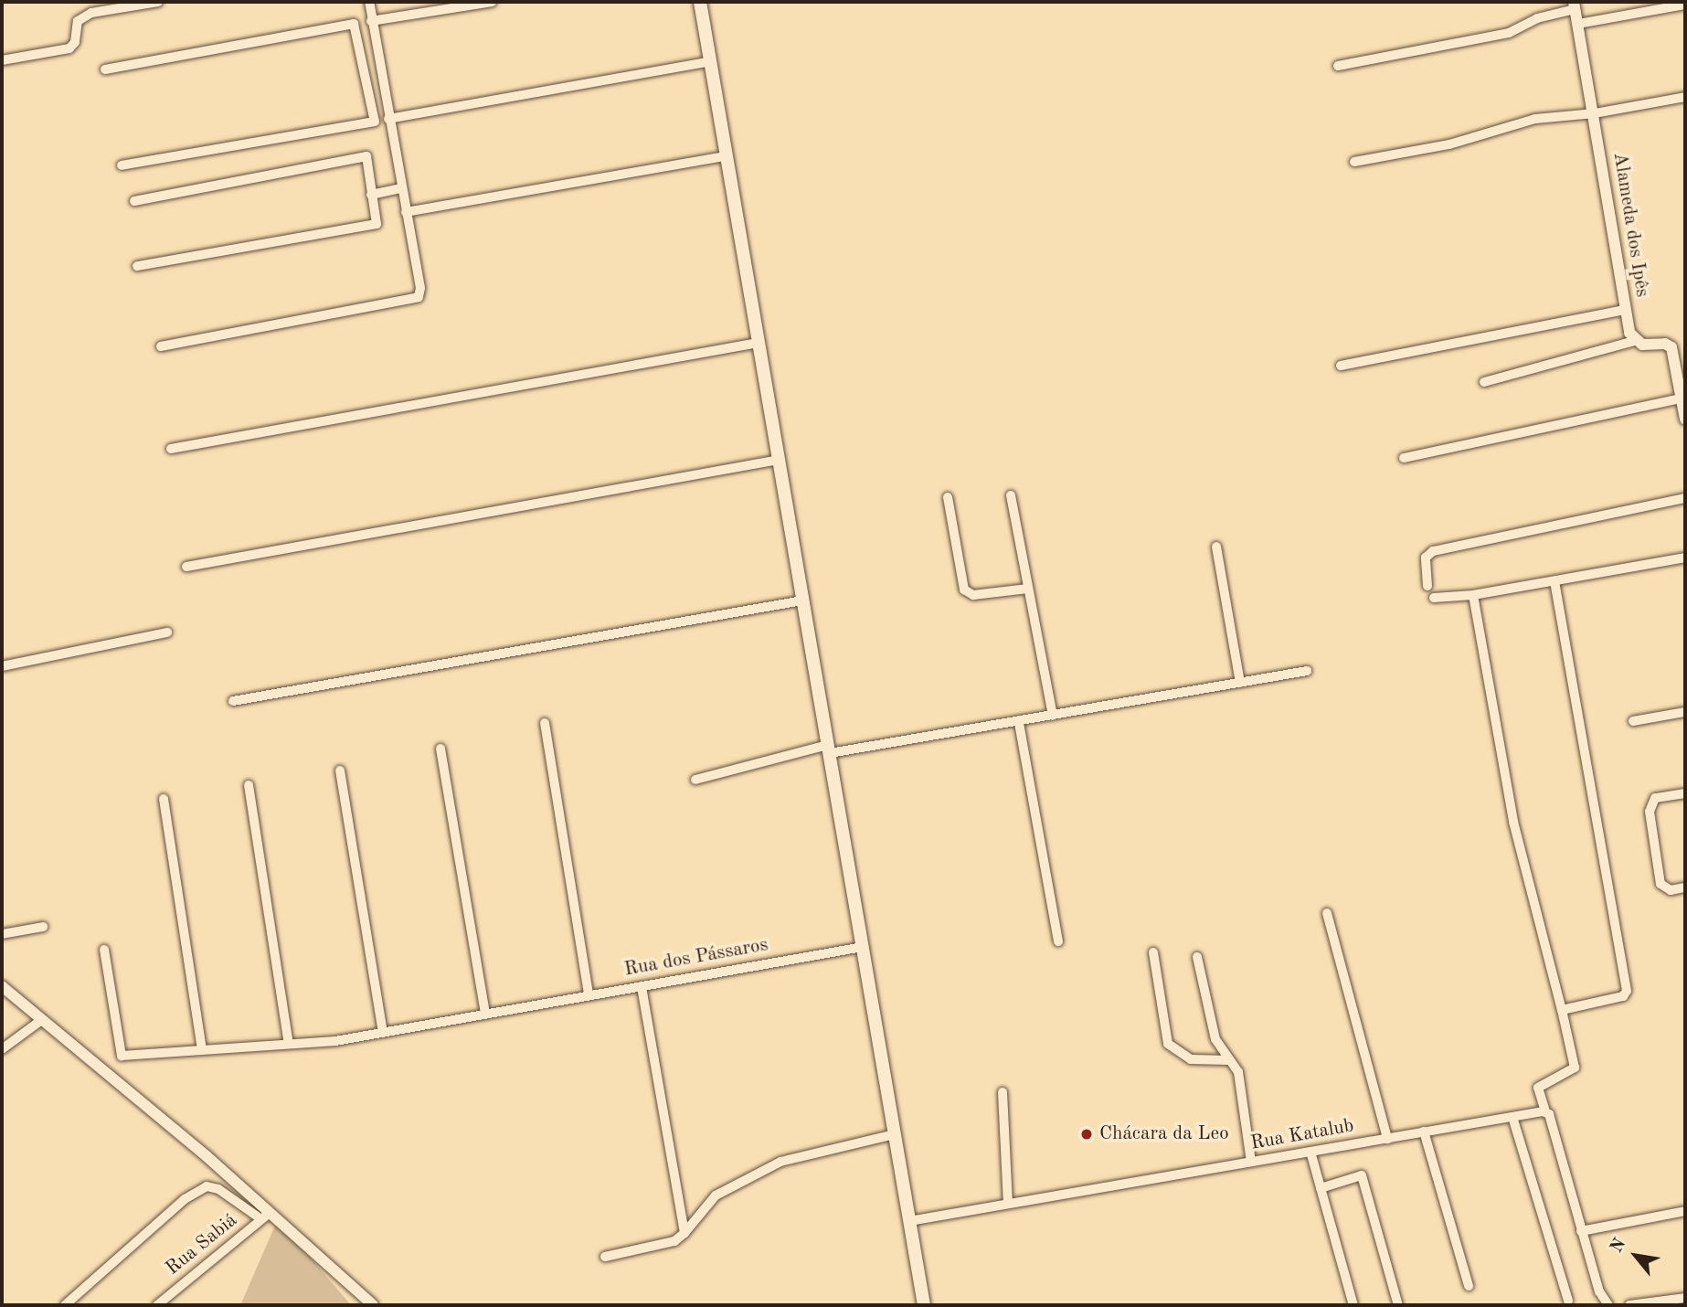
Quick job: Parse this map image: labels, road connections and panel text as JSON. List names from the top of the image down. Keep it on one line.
{"streets":{"street":["Alameda dos Ipês","Rua dos Pássaros","Rua Katalub","Rua Sabiá"]},"places":["Chácara da Leo"],"north":"top left"}
